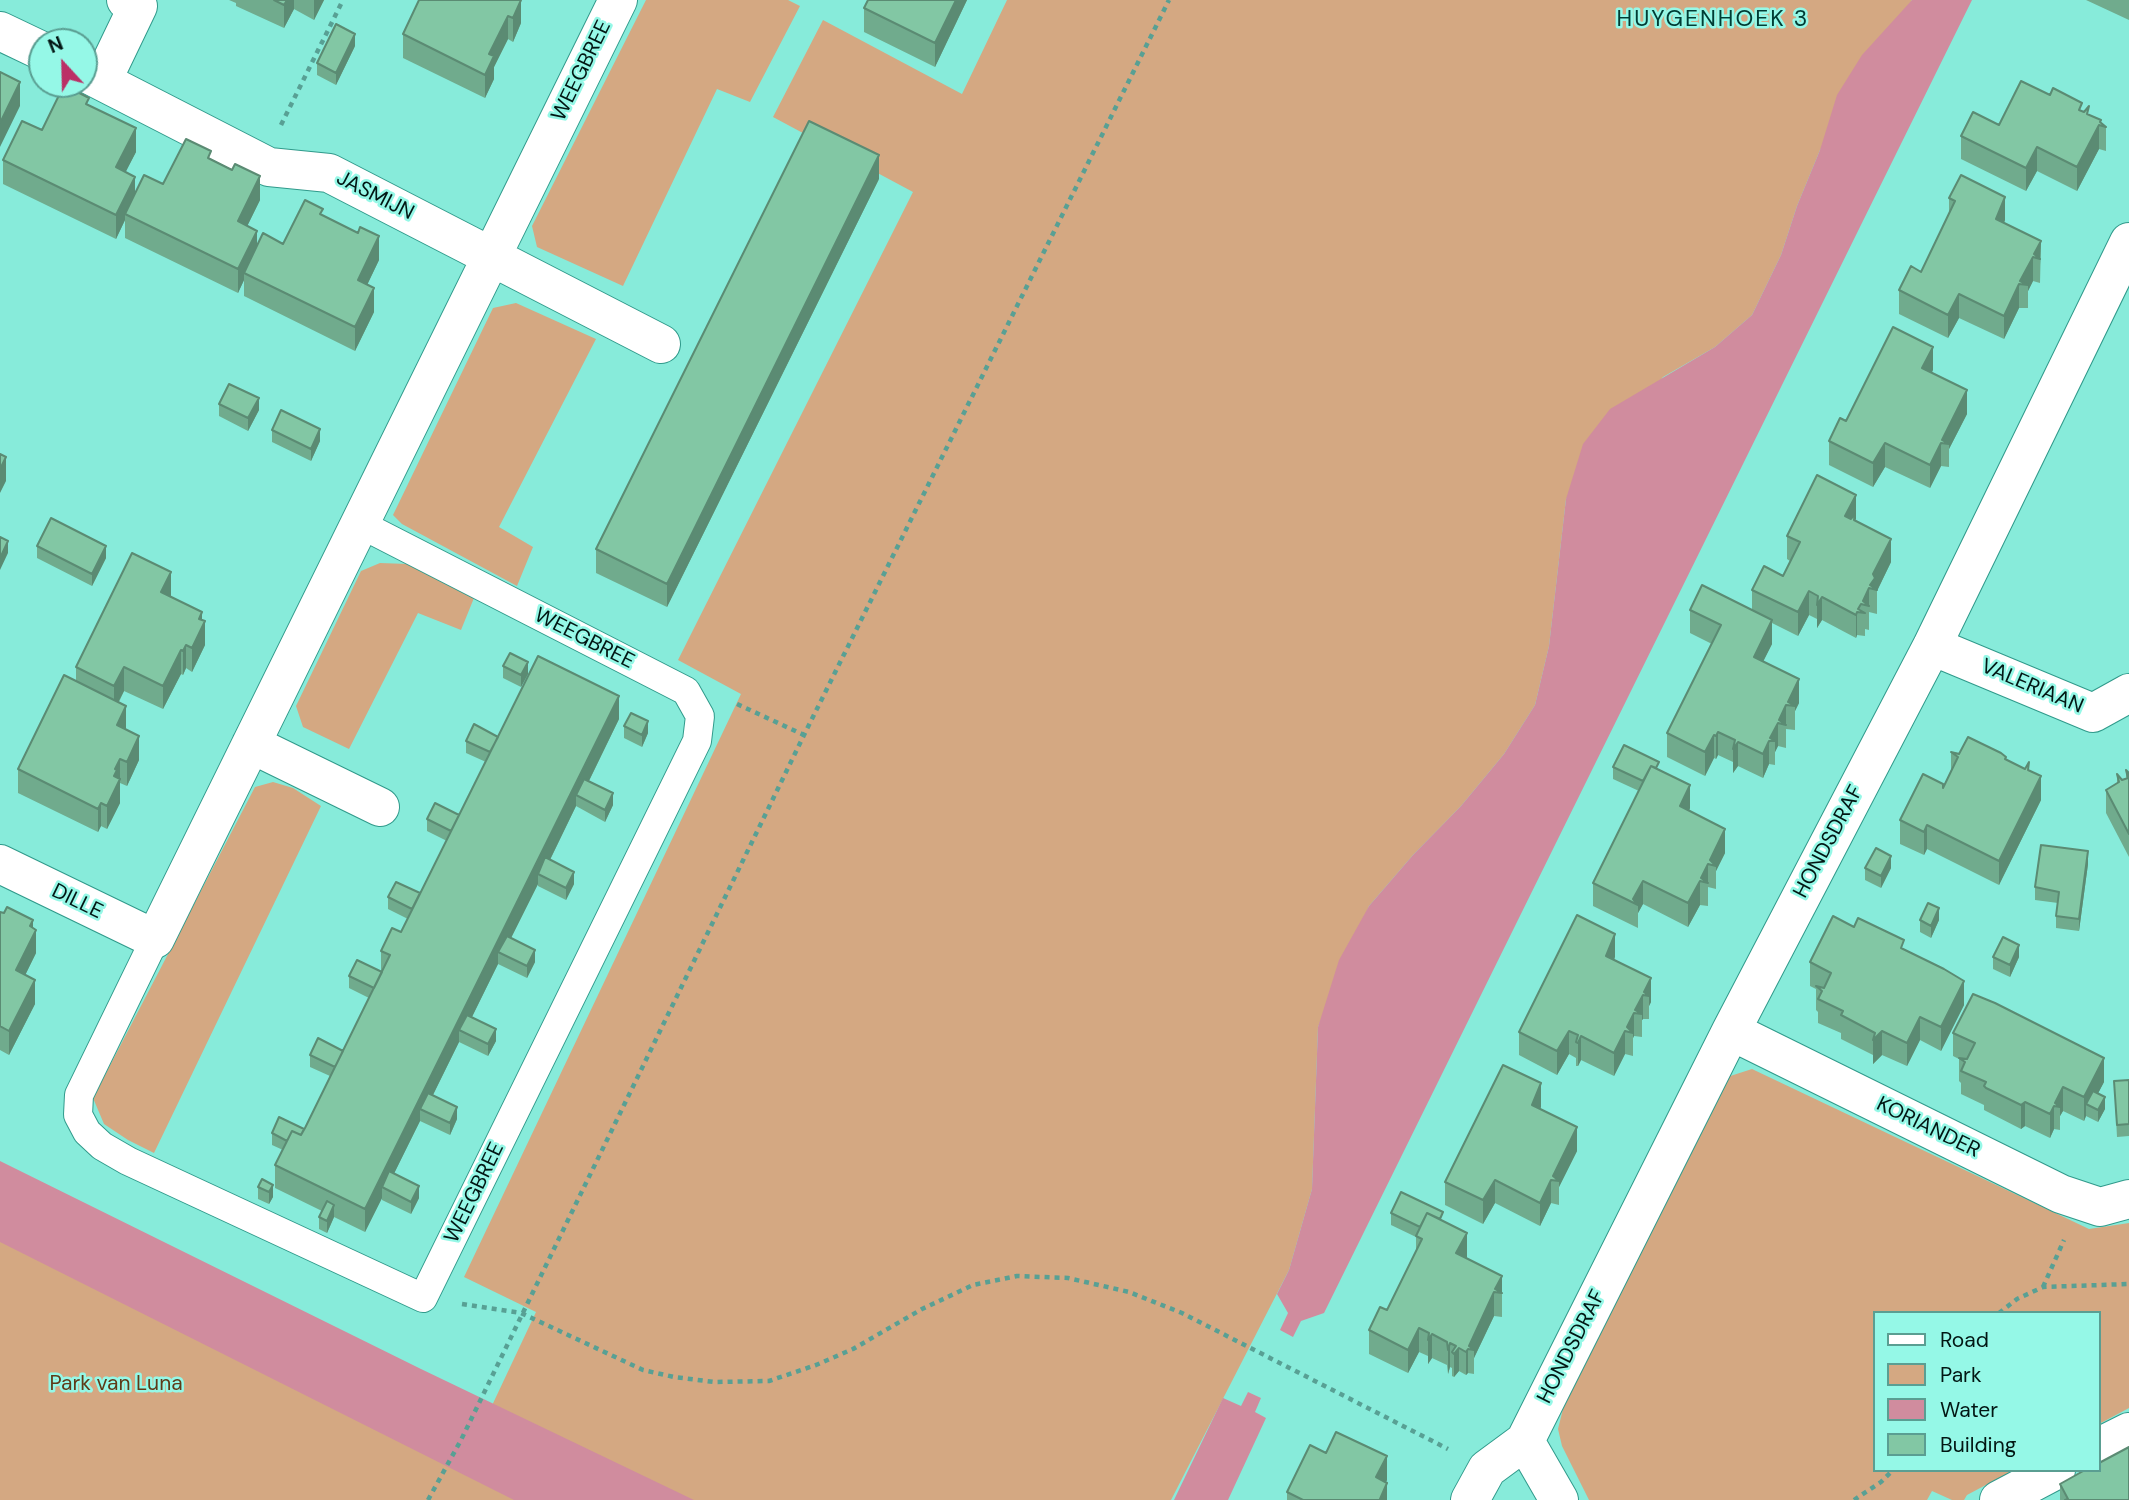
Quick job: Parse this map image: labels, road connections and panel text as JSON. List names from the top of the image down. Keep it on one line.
{"streets":{"street":["WEEGBREE","JASMIJN","VALERIAAN","HONDSDRAF","DILLE","KORIANDER"]},"crossings":[["WEEGBREE","JASMIJN"],["WEEGBREE","DILLE"],["VALERIAAN","HONDSDRAF"],["HONDSDRAF","KORIANDER"]],"districts":["HUYGENHOEK 3"],"parks":["Park van Luna"],"legend":["Road","Park","Water","Building"],"north":"top"}
